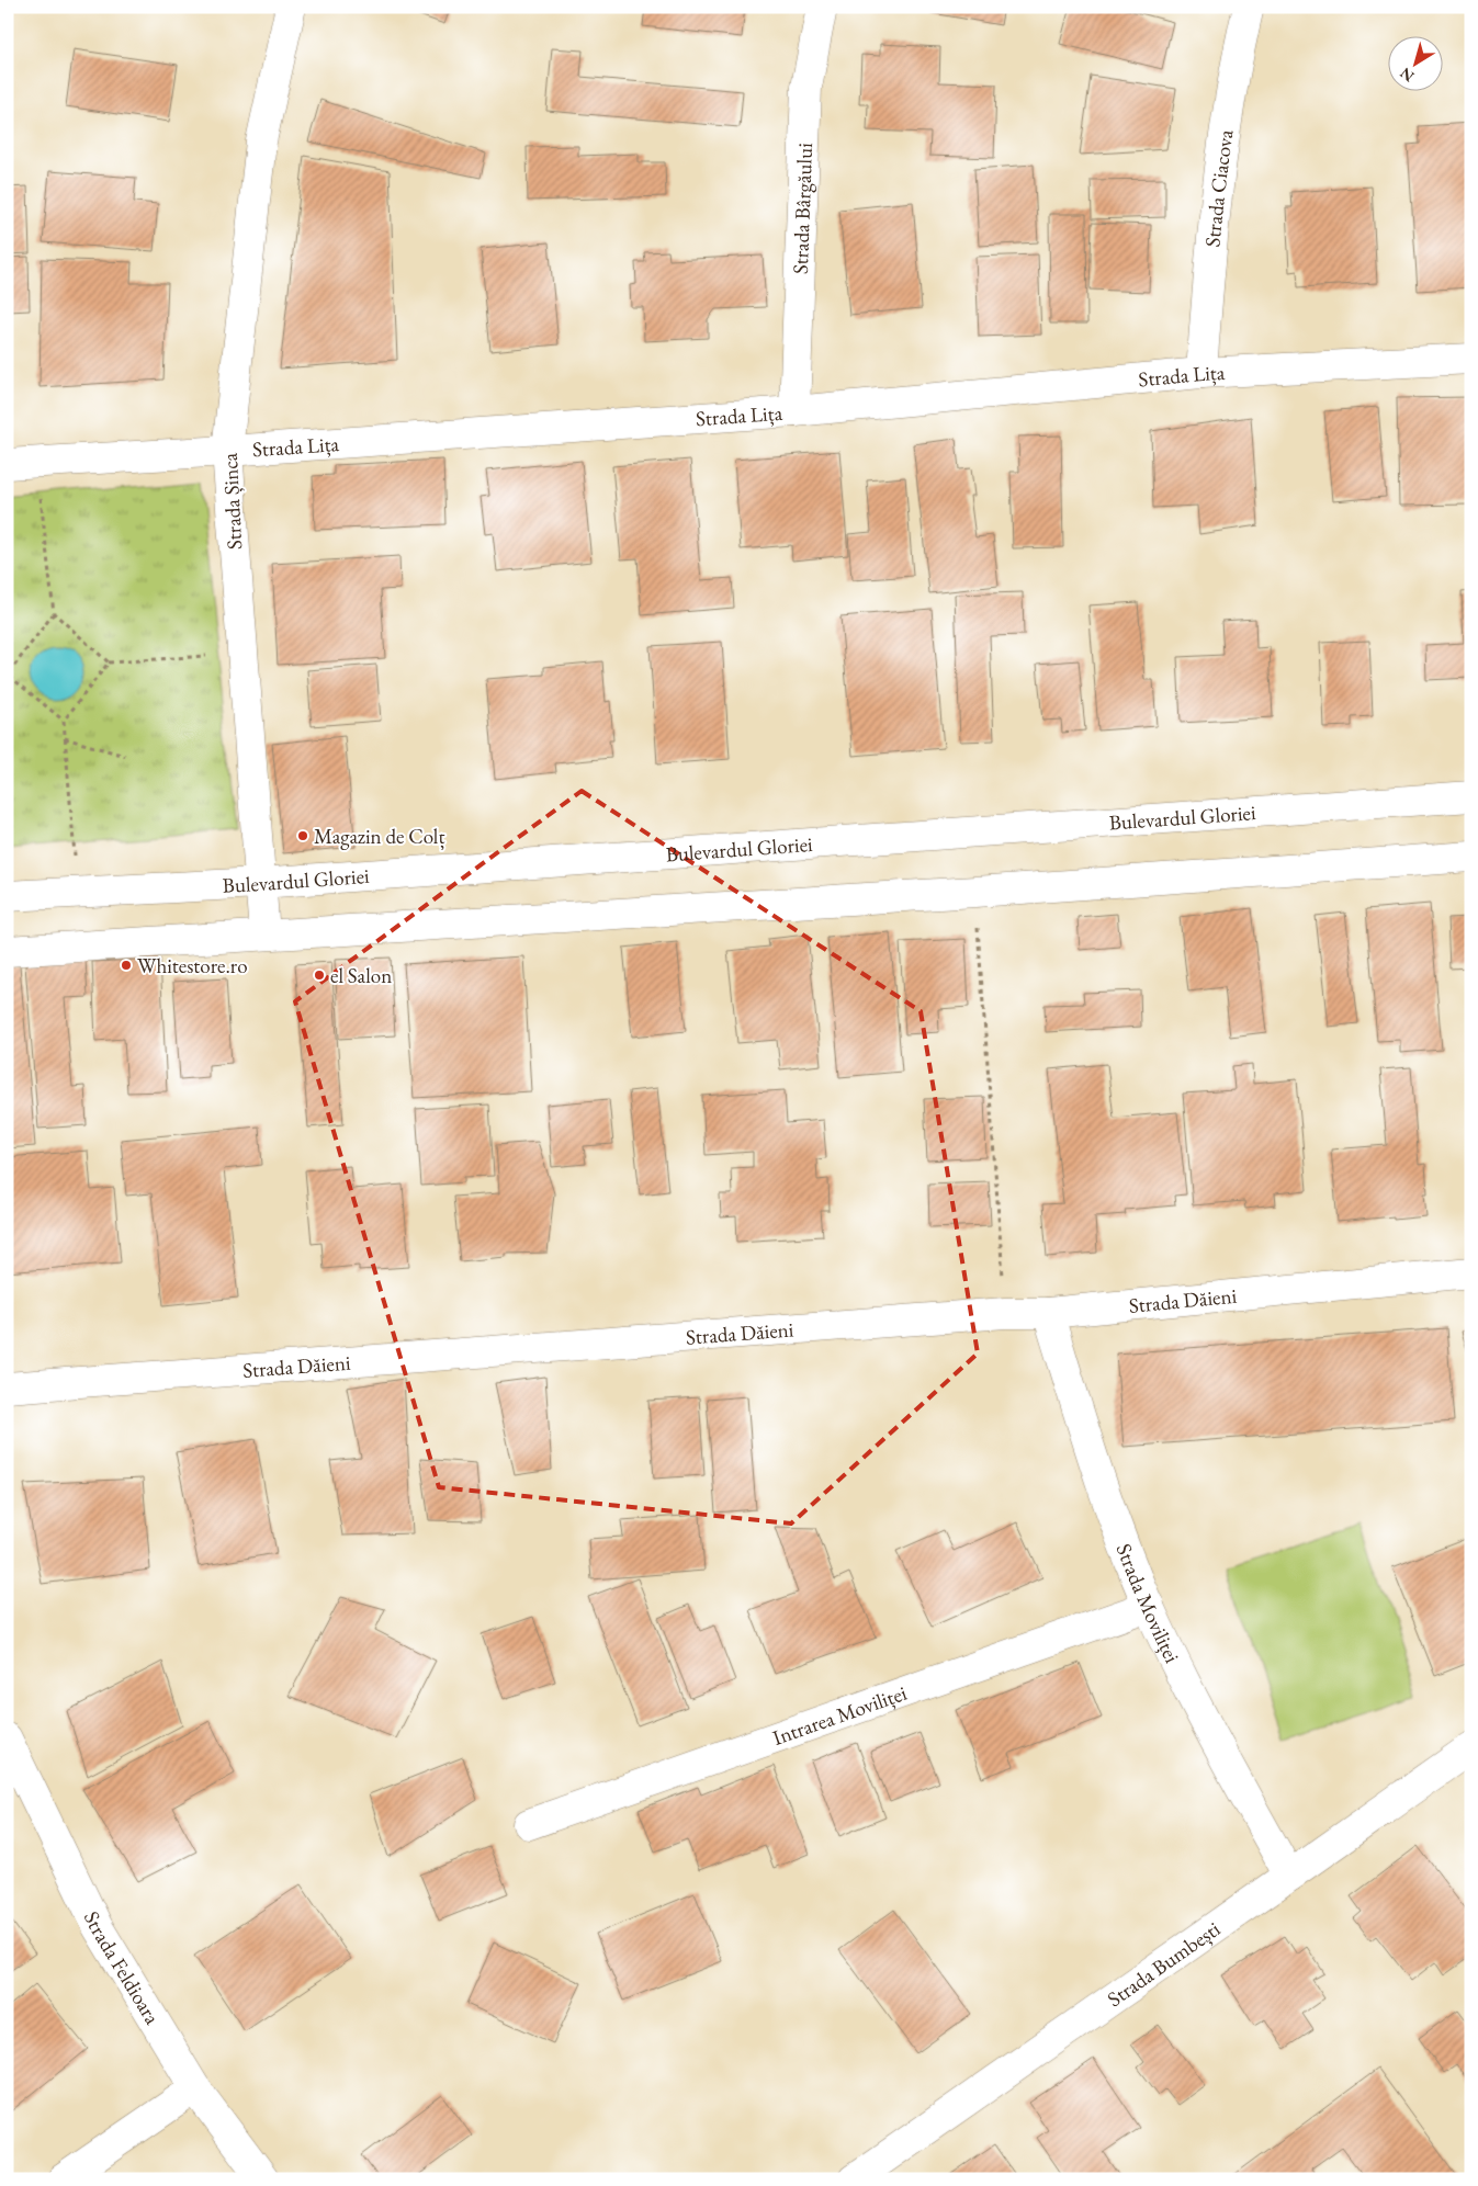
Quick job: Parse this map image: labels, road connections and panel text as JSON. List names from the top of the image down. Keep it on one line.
{"streets":{"street":["Strada Ciacova","Strada Bârgăului","Strada Lița","Strada Șinca","Bulevardul Gloriei","Strada Dăieni","Strada Moviliței","Intrarea Moviliței","Strada Bumbești","Strada Feldioara"]},"crossings":[["Strada Ciacova","Strada Lița"],["Strada Bârgăului","Strada Lița"],["Strada Lița","Strada Șinca"],["Strada Șinca","Bulevardul Gloriei"],["Strada Dăieni","Strada Moviliței"],["Strada Moviliței","Intrarea Moviliței"],["Strada Moviliței","Strada Bumbești"]],"places":["Magazin de Colț","Whitestore.ro","el Salon"],"north":"bottom left"}
